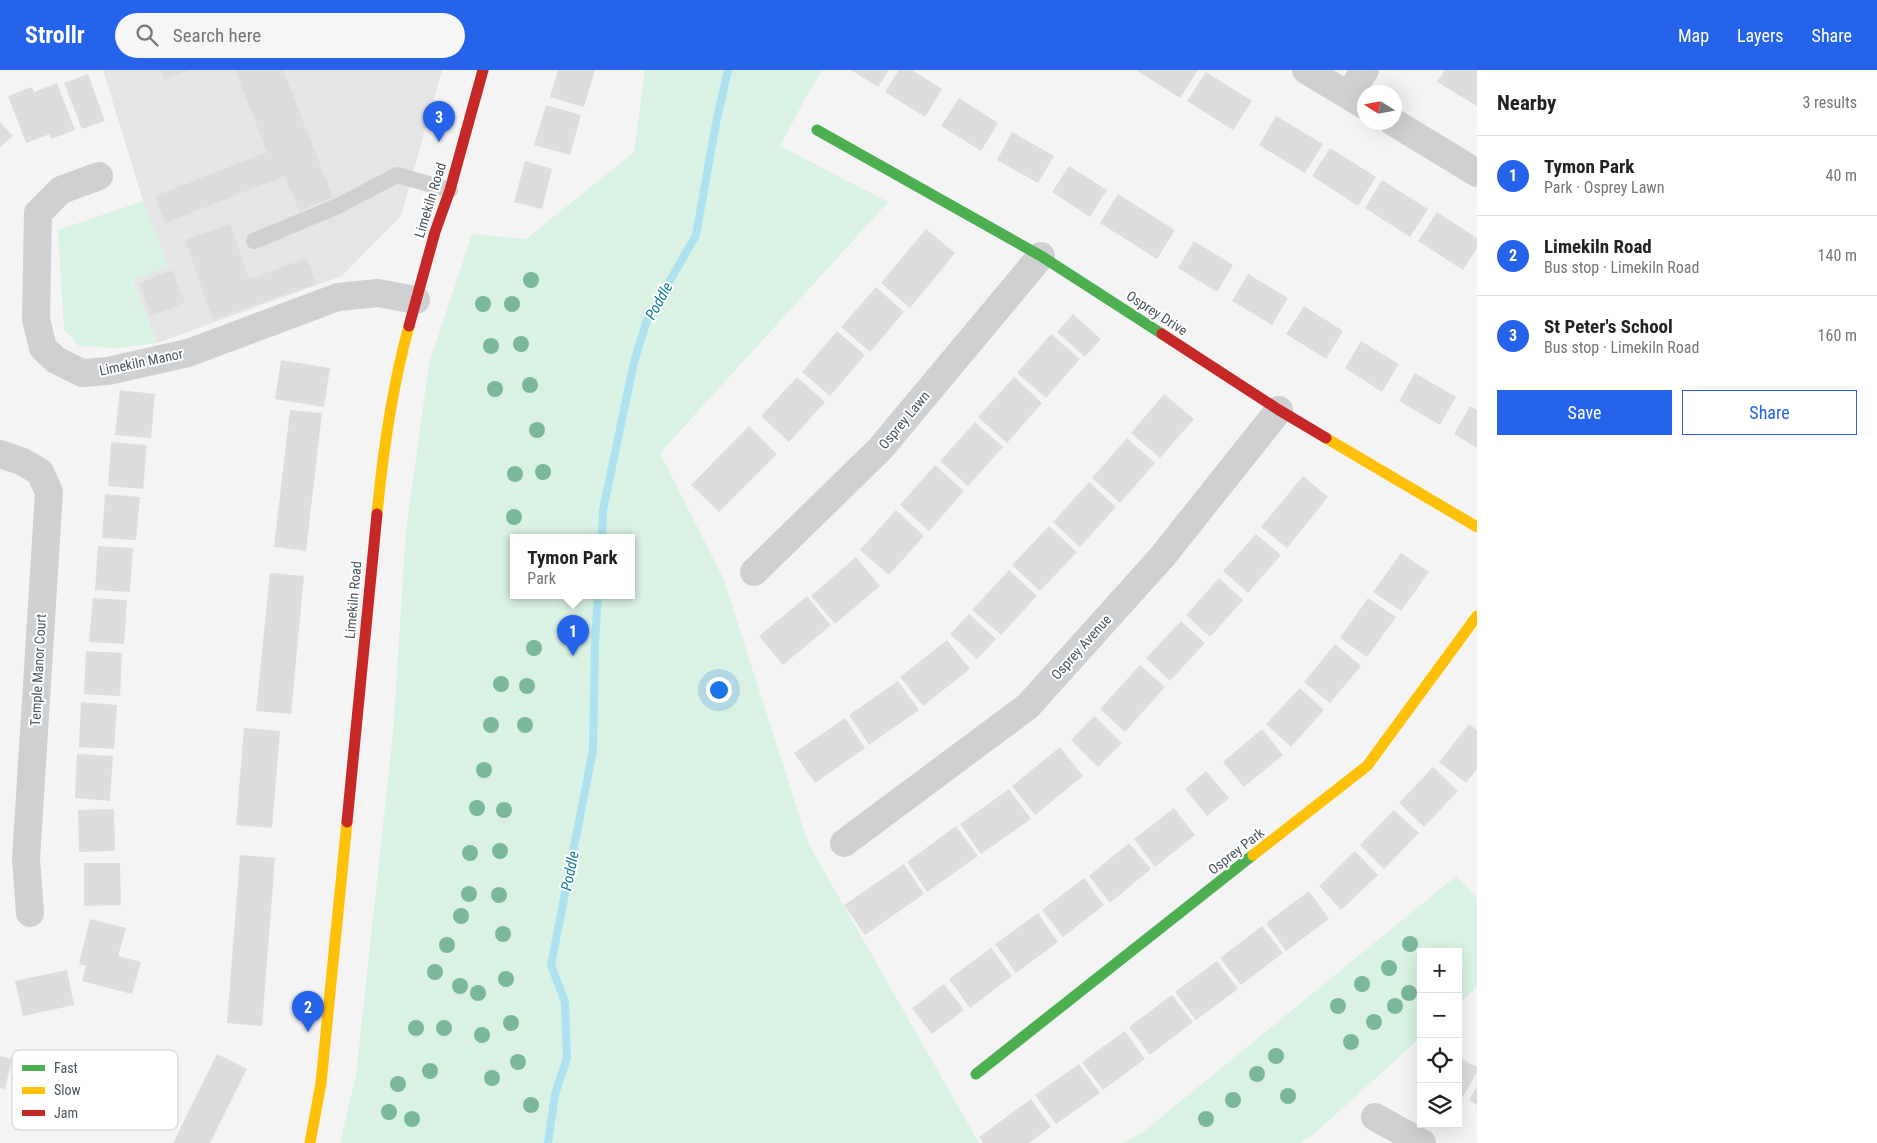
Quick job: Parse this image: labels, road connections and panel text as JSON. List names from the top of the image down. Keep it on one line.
{"streets":{"street":["Limekiln Road","Osprey Drive","Limekiln Manor","Osprey Lawn","Osprey Avenue","Temple Manor Court","Osprey Park"]},"crossings":[["Limekiln Road","Limekiln Manor"],["Osprey Drive","Osprey Lawn"],["Osprey Drive","Osprey Avenue"]],"water":["Poddle"],"legend":["Fast","Slow","Jam"],"north":"left","page":{"header":"Strollr","search":"Search here","nav":["Map","Layers","Share"],"heading":["Nearby","3 results"],"pins":["3","1","2"],"list":[{"mark":"1","name":"Tymon Park","note":"Park · Osprey Lawn","value":"40 m"},{"mark":"2","name":"Limekiln Road","note":"Bus stop · Limekiln Road","value":"140 m"},{"mark":"3","name":"St Peter's School","note":"Bus stop · Limekiln Road","value":"160 m"}],"buttons":["Save","Share"],"popup":["Tymon Park","Park"],"map_buttons":["+","−"]}}
